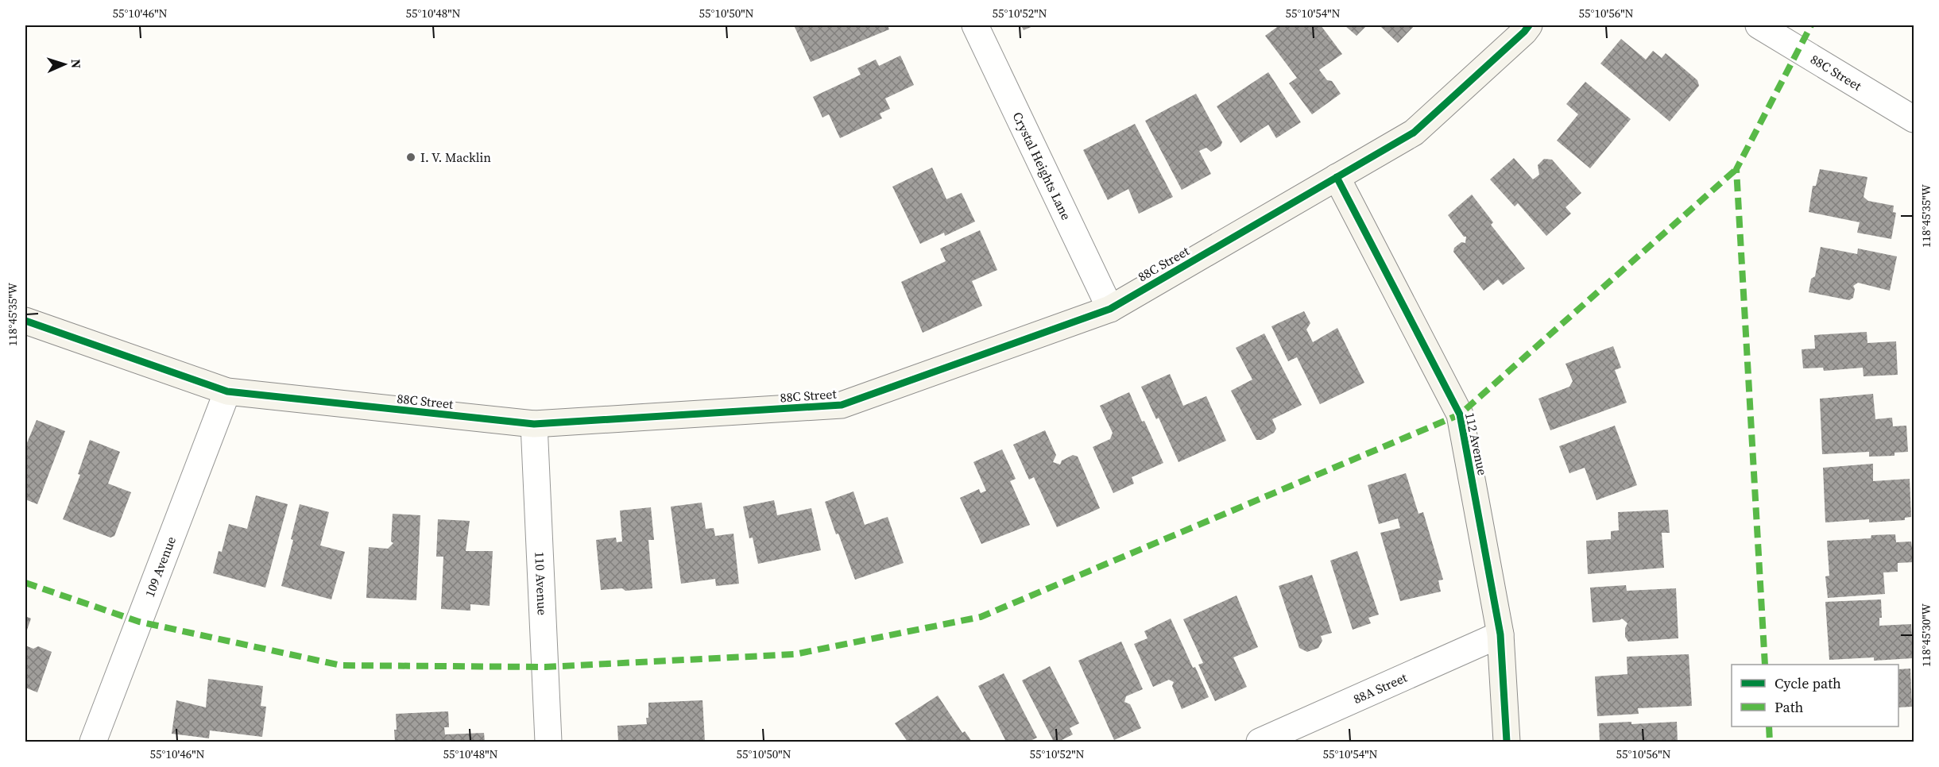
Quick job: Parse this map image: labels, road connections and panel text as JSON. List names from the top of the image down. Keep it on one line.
{"streets":{"street":["88C Street","Crystal Heights Lane","112 Avenue","109 Avenue","110 Avenue","88A Street"]},"crossings":[["88C Street","Crystal Heights Lane"],["88C Street","112 Avenue"],["88C Street","109 Avenue"],["88C Street","110 Avenue"],["112 Avenue","88A Street"]],"places":["I. V. Macklin"],"legend":["Cycle path","Path"],"north":"right","coordinates":["55°10'46\"N","55°10'48\"N","55°10'50\"N","55°10'52\"N","55°10'54\"N","55°10'56\"N","118°45'35\"W","118°45'30\"W"]}
